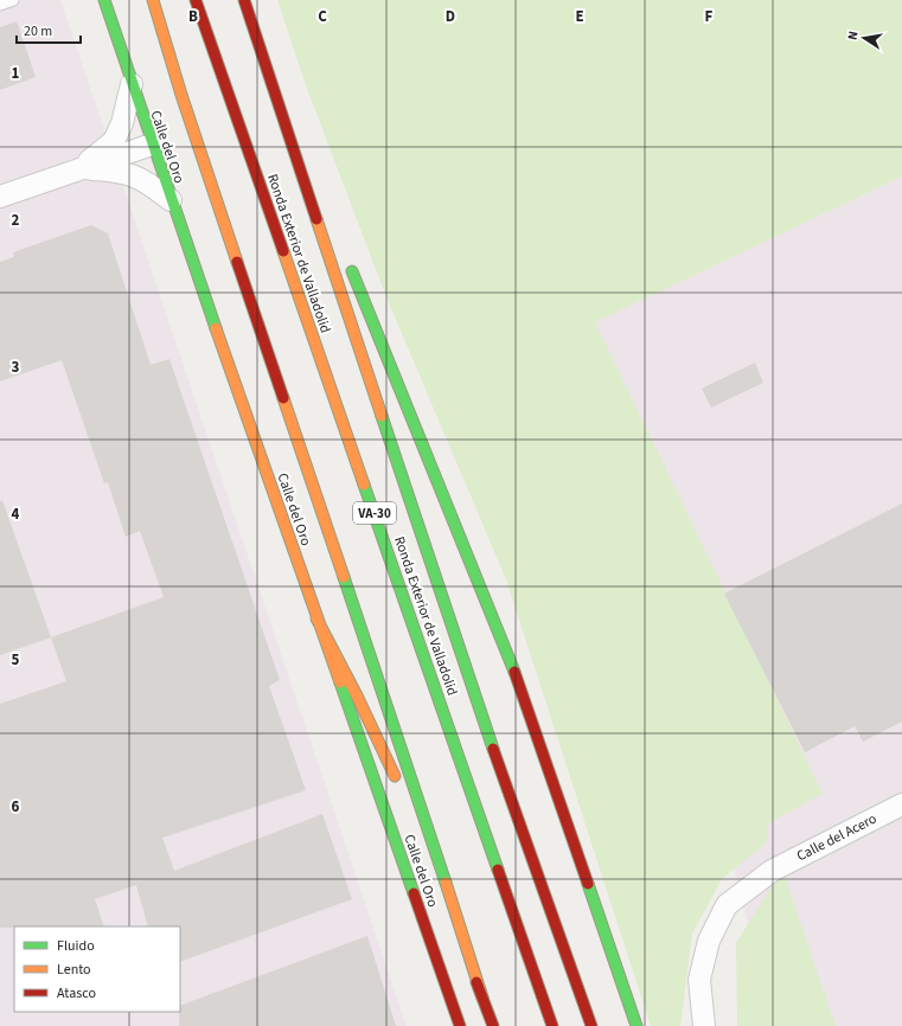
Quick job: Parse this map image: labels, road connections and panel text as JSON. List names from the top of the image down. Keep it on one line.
{"streets":{"main road":["Calle del Oro","Ronda Exterior de Valladolid","VA-30"],"street":["Calle del Acero"]},"legend":["Fluido","Lento","Atasco"],"scale_bar":"20 m","north":"left","grid":{"columns":["B","C","D","E","F"],"rows":["1","2","3","4","5","6"]}}
